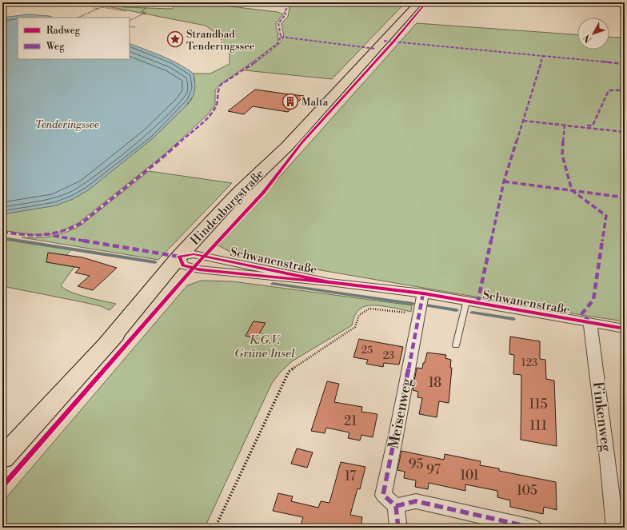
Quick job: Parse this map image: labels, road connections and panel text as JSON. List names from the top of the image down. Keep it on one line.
{"streets":{"main road":["Hindenburgstraße"],"street":["Schwanenstraße","Meisenweg","Finkenweg"]},"crossings":[["Hindenburgstraße","Schwanenstraße"],["Schwanenstraße","Meisenweg"],["Schwanenstraße","Finkenweg"]],"water":["Tenderingssee"],"parks":["K.G.V. Grüne Insel"],"places":{"place":["Strandbad Tenderingssee"],"building":["Malta"]},"house_numbers":["25","23","123","18","115","21","111","95","97","101","17","105"],"legend":["Radweg","Weg"],"north":"bottom left"}
